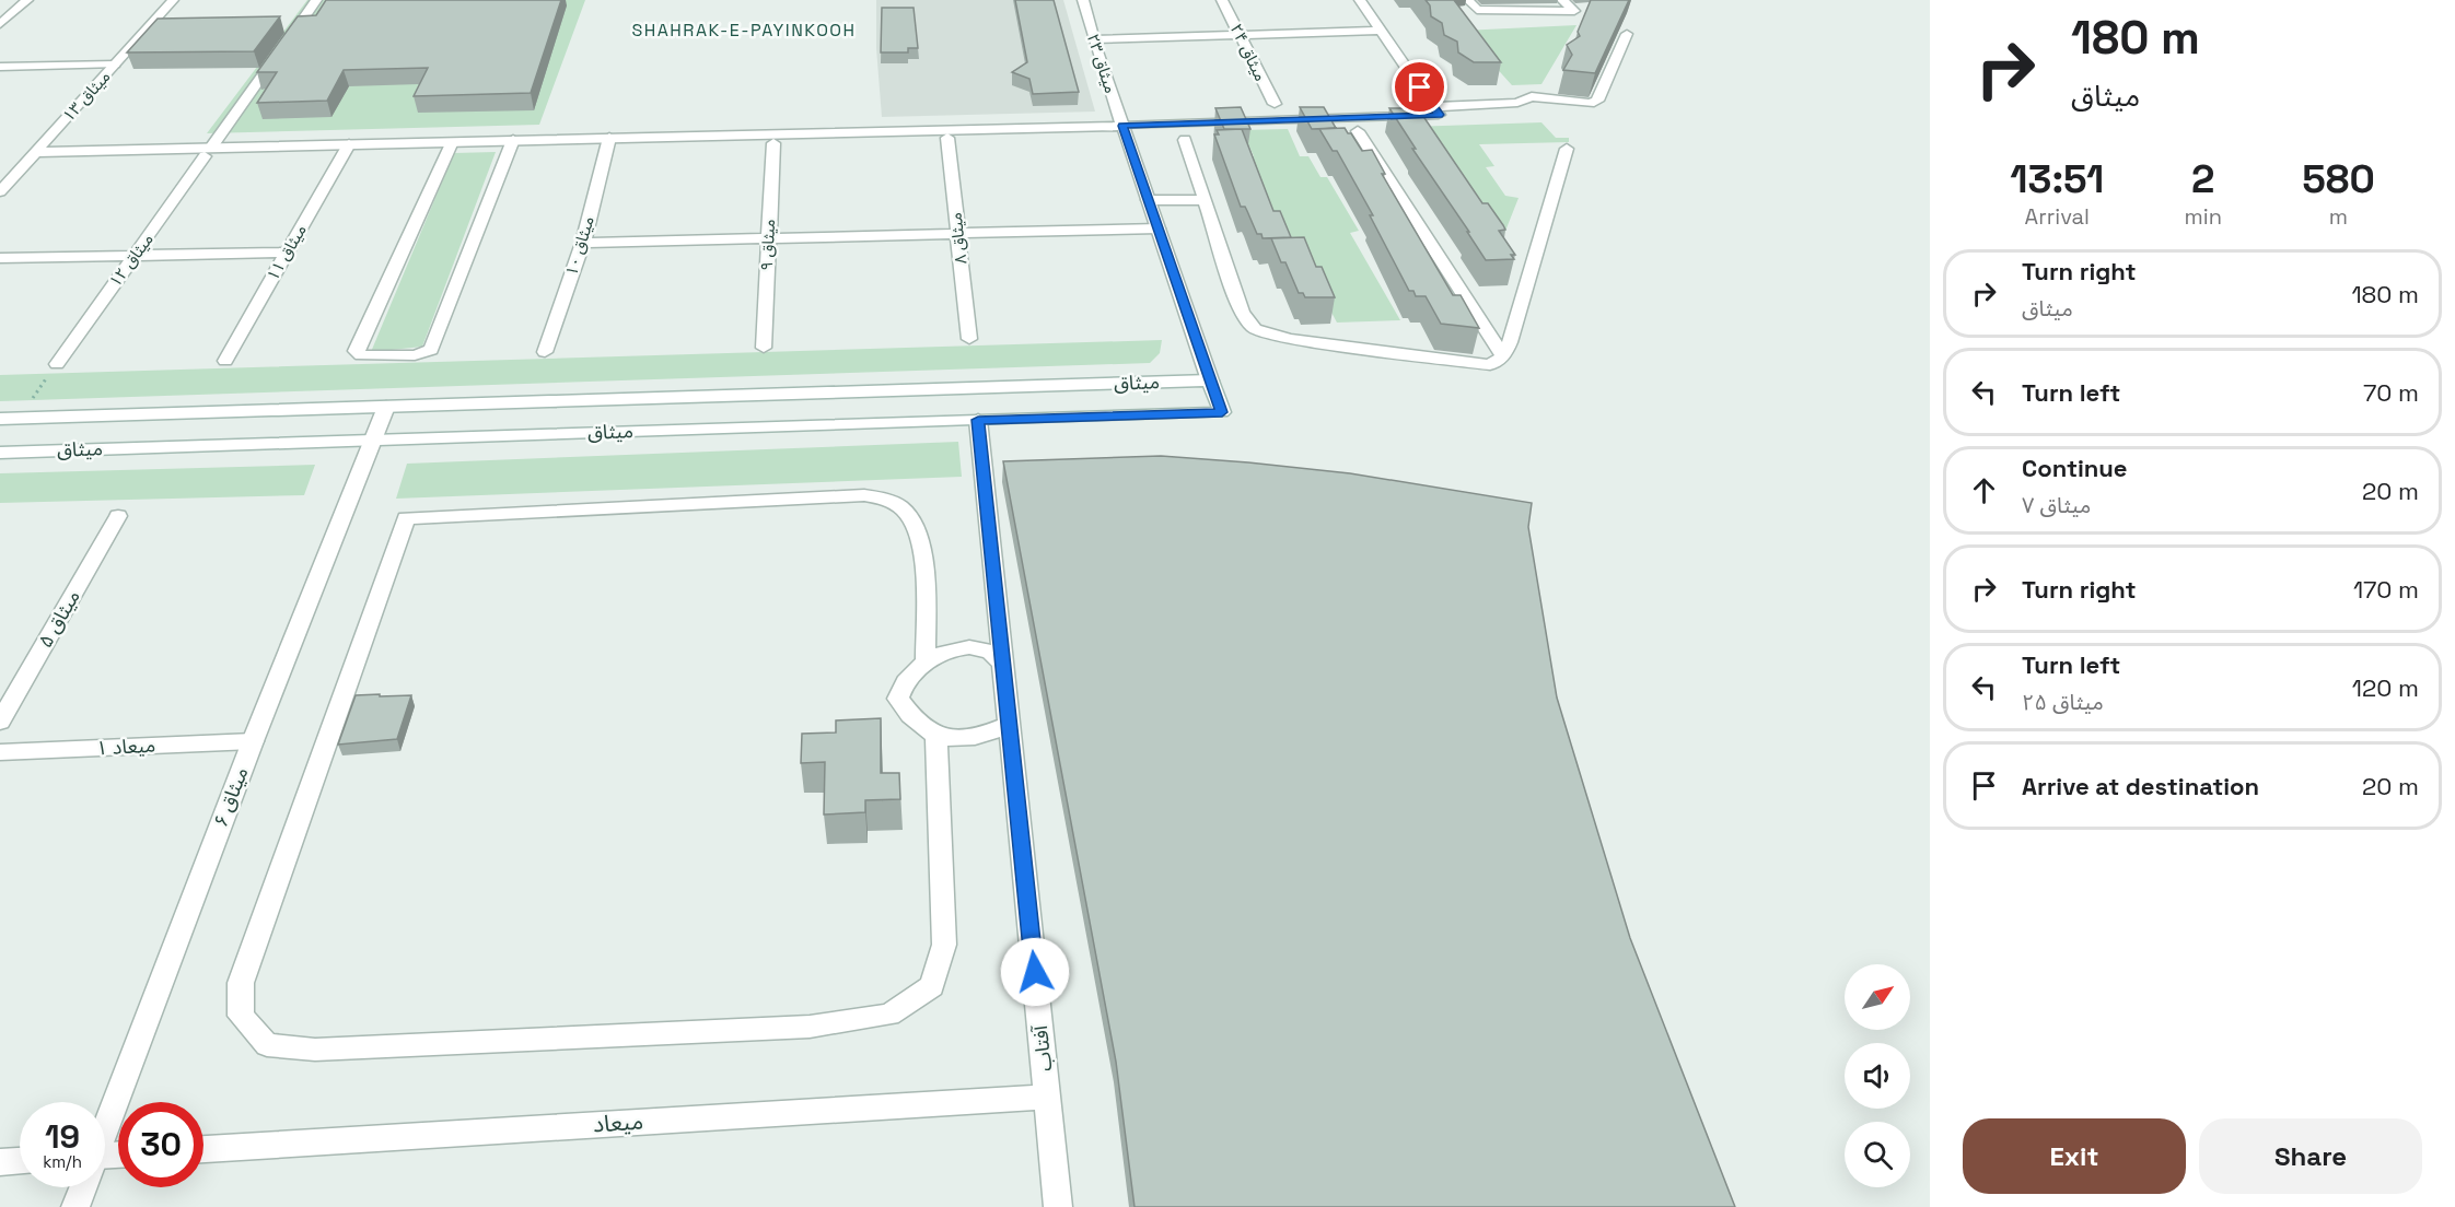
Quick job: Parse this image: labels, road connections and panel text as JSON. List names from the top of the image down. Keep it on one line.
{"streets":{"street":["میثاق ۲۴","میثاق ۲۳","میثاق ۱۳","میثاق ۸","میثاق ۹","میثاق ۱۰","میثاق ۱۱","میثاق ۱۲","میثاق","میثاق ۵","میعاد ۱","میثاق ۶","آفتاب","میعاد"]},"crossings":[["میثاق ۲۳","میثاق"],["میثاق","میثاق ۶"],["میثاق","آفتاب"],["میعاد ۱","میثاق ۶"],["آفتاب","میعاد"]],"districts":["SHAHRAK-E-PAYINKOOH"],"north":"top right","page":{"turn":["180 m","میثاق"],"eta":["13:51","Arrival","2","min","580","m"],"list":[{"name":"Turn right","note":"میثاق","value":"180 m"},{"name":"Turn left","value":"70 m"},{"name":"Continue","note":"میثاق ۷","value":"20 m"},{"name":"Turn right","value":"170 m"},{"name":"Turn left","note":"میثاق ۲۵","value":"120 m"},{"name":"Arrive at destination","value":"20 m"}],"speed":"19 km/h","limit":"30","buttons":["Exit","Share"]}}
